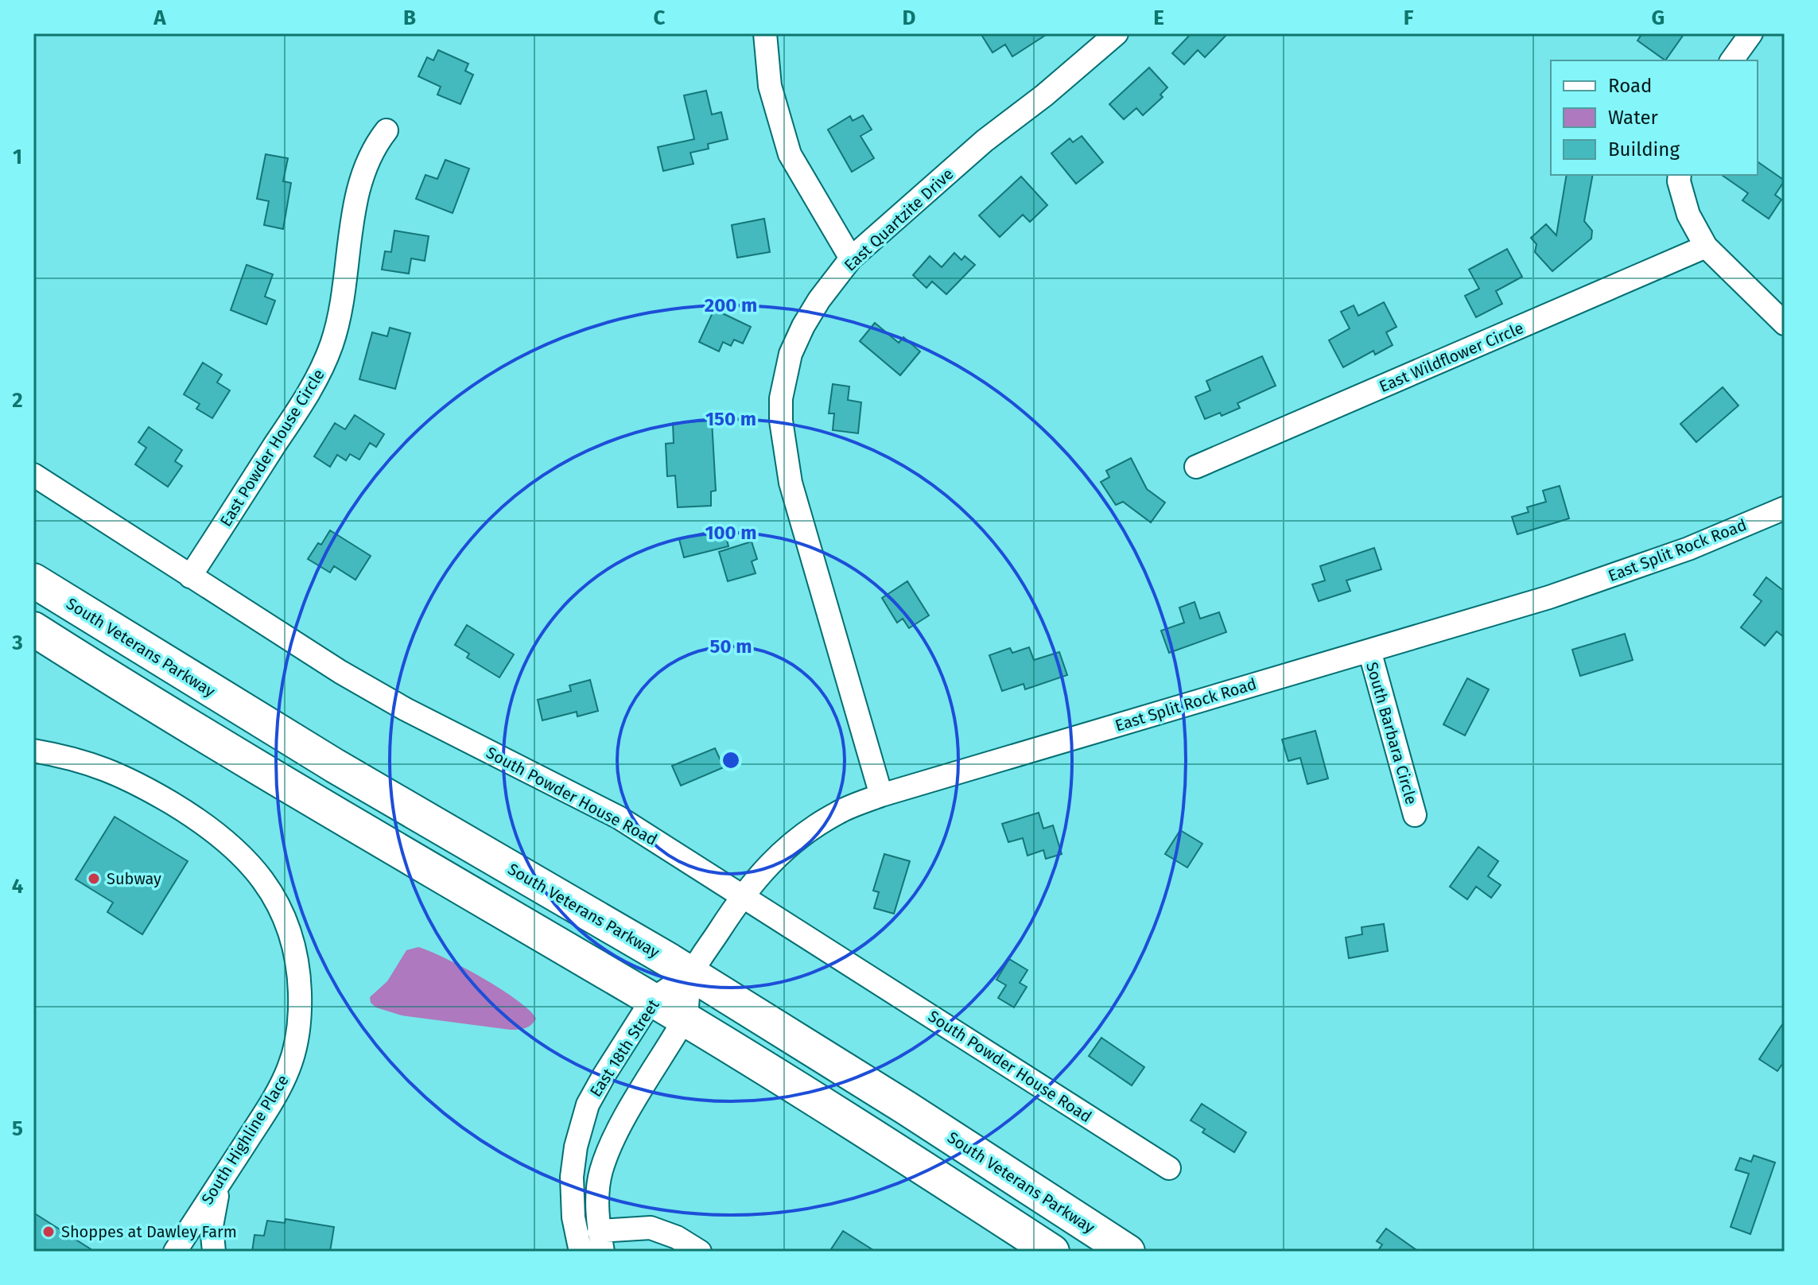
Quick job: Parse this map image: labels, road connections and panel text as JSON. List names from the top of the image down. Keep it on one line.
{"streets":{"highway":["South Veterans Parkway"],"street":["East Quartzite Drive","East Wildflower Circle","East Powder House Circle","East Split Rock Road","South Barbara Circle","South Powder House Road","East 18th Street","South Highline Place"]},"crossings":[["East Quartzite Drive","East Split Rock Road"],["East Powder House Circle","South Powder House Road"],["East Split Rock Road","South Veterans Parkway"],["East Split Rock Road","South Barbara Circle"],["East Split Rock Road","South Powder House Road"],["East Split Rock Road","East 18th Street"],["South Veterans Parkway","East 18th Street"]],"places":["Subway","Shoppes at Dawley Farm"],"legend":["Road","Water","Building"],"grid":{"columns":["A","B","C","D","E","F","G"],"rows":["1","2","3","4","5"]},"rings":["200 m","150 m","100 m","50 m"]}
